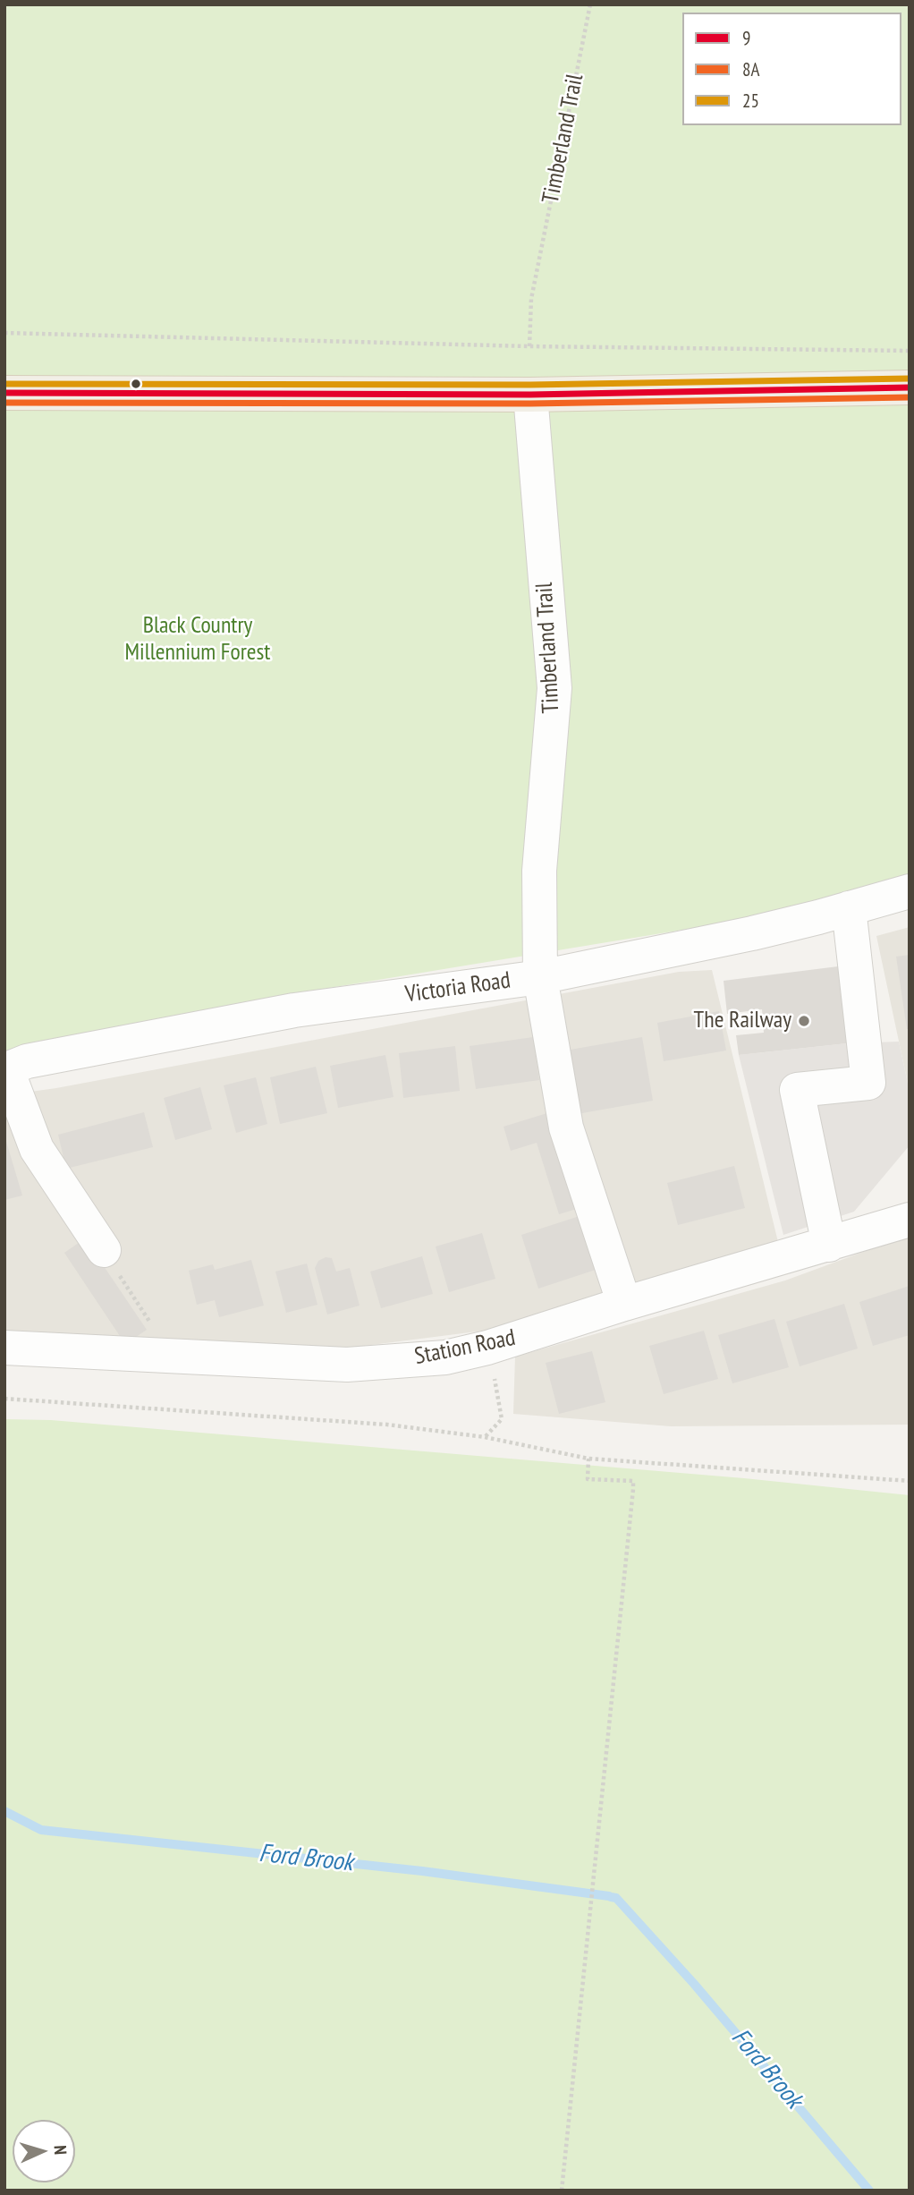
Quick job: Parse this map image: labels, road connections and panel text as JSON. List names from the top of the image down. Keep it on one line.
{"streets":{"street":["Timberland Trail","Victoria Road","Station Road"]},"crossings":[["Timberland Trail","Victoria Road"],["Timberland Trail","Station Road"]],"water":["Ford Brook"],"parks":["Black Country Millennium Forest"],"places":["The Railway"],"lines":["transit line 25","transit line 9","transit line 8A"],"legend":["9","8A","25"],"north":"right"}
